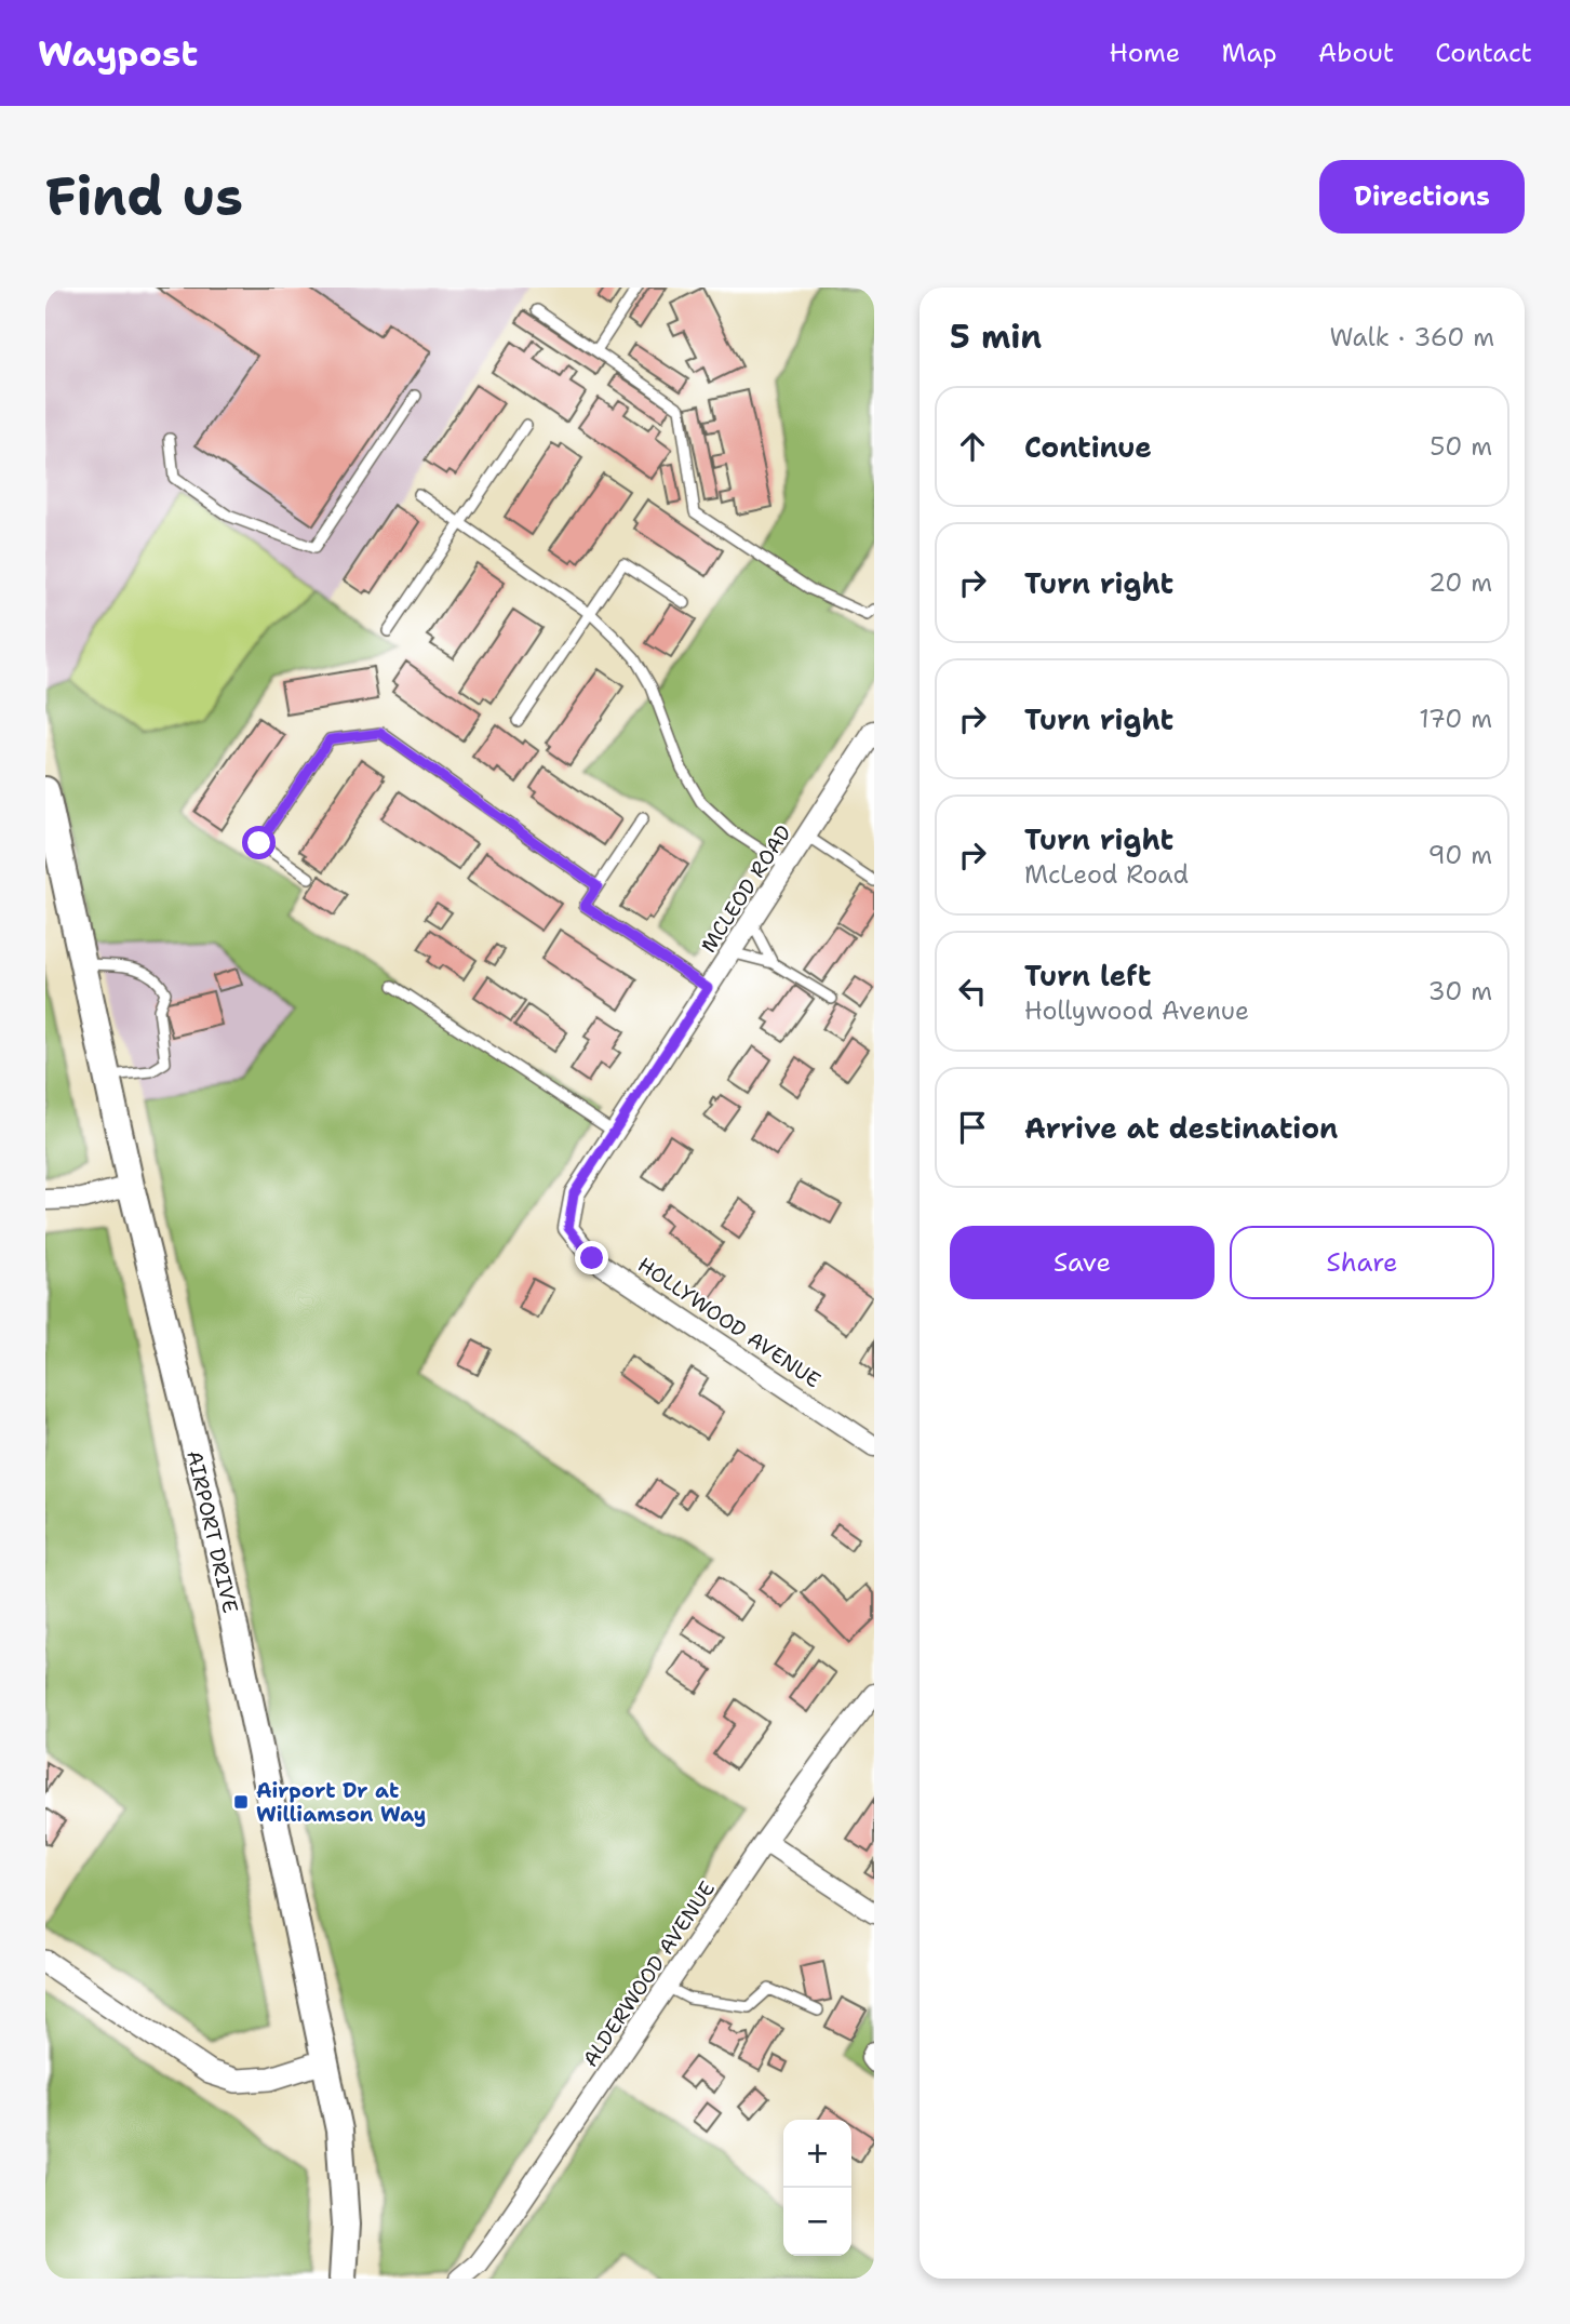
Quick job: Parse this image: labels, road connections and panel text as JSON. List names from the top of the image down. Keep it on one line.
{"streets":{"main road":["AIRPORT DRIVE"],"street":["MCLEOD ROAD","HOLLYWOOD AVENUE","ALDERWOOD AVENUE"]},"crossings":[["MCLEOD ROAD","HOLLYWOOD AVENUE"]],"places":{"transit":["Airport Dr at Williamson Way"]},"page":{"header":"Waypost","nav":["Home","Map","About","Contact"],"buttons":["Directions",["Save","Share"]],"title":"Find us","heading":["5 min","Walk · 360 m"],"list":[["Continue","50 m"],["Turn right","20 m"],["Turn right","170 m"],["Turn right","McLeod Road","90 m"],["Turn left","Hollywood Avenue","30 m"],"Arrive at destination"],"map_buttons":["+","−"]}}
